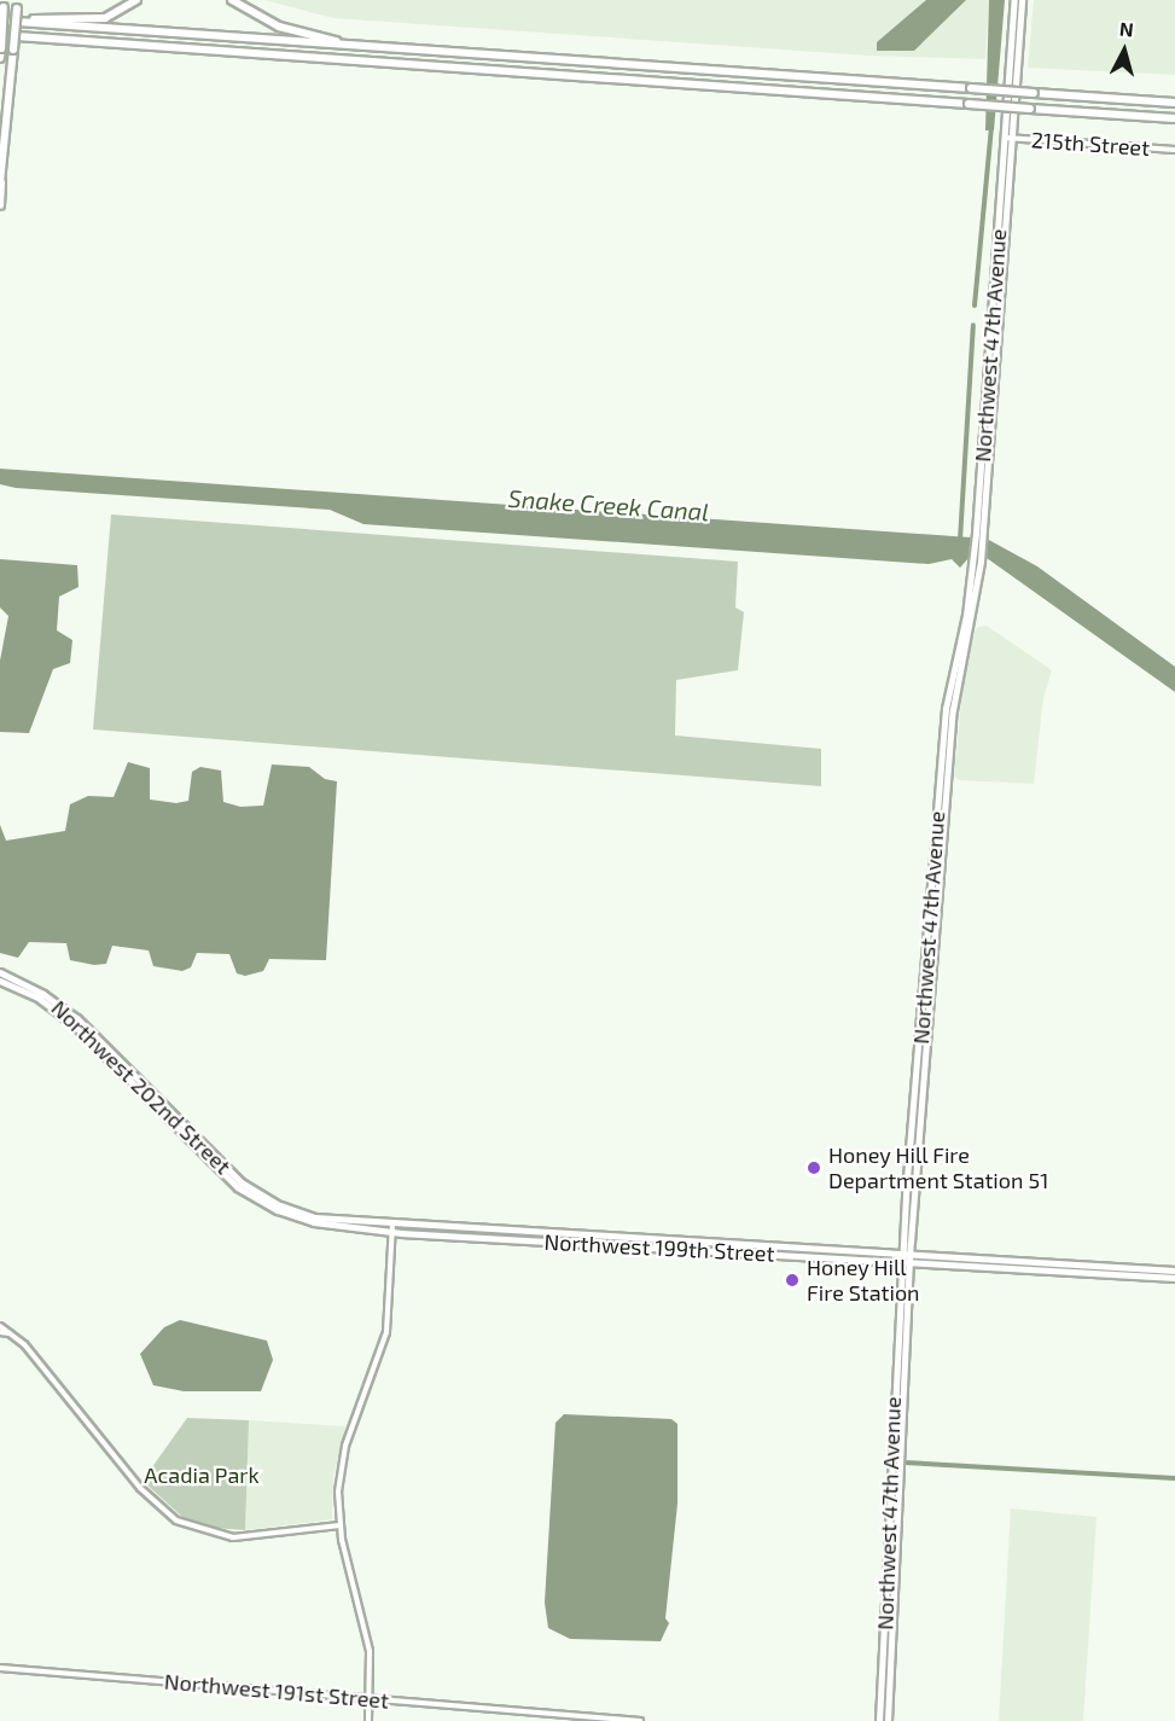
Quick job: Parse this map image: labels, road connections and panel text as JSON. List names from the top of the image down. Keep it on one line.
{"streets":{"main road":["Northwest 47th Avenue","Northwest 202nd Street","Northwest 199th Street"],"street":["215th Street","Northwest 191st Street"]},"crossings":[["215th Street","Northwest 47th Avenue"],["Northwest 47th Avenue","Northwest 199th Street"],["Northwest 202nd Street","Northwest 199th Street"]],"water":["Snake Creek Canal"],"parks":["Acadia Park"],"places":["Honey Hill Fire Department Station 51","Honey Hill Fire Station"],"north":"top"}
